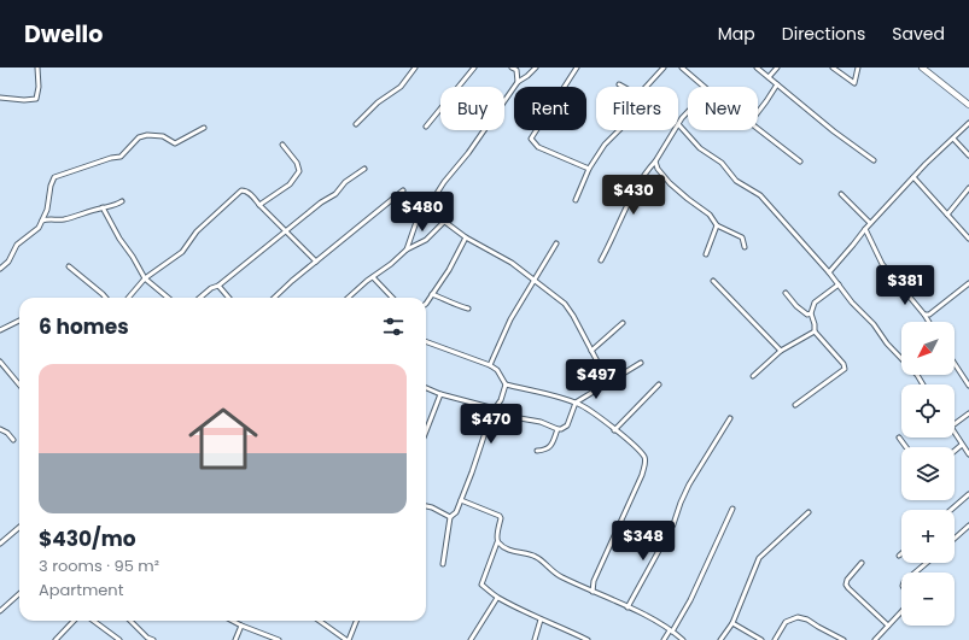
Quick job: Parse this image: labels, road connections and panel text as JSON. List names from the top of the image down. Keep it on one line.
{"north":"bottom left","page":{"header":"Dwello","nav":["Map","Directions","Saved"],"chip":["Buy","Rent","Filters","New"],"price":["$430","$480","$381","$497","$470","$348"],"heading":"6 homes","map_buttons":["+","−"],"list":[{"name":"$430/mo","note":"3 rooms · 95 m² · Apartment"}]}}
